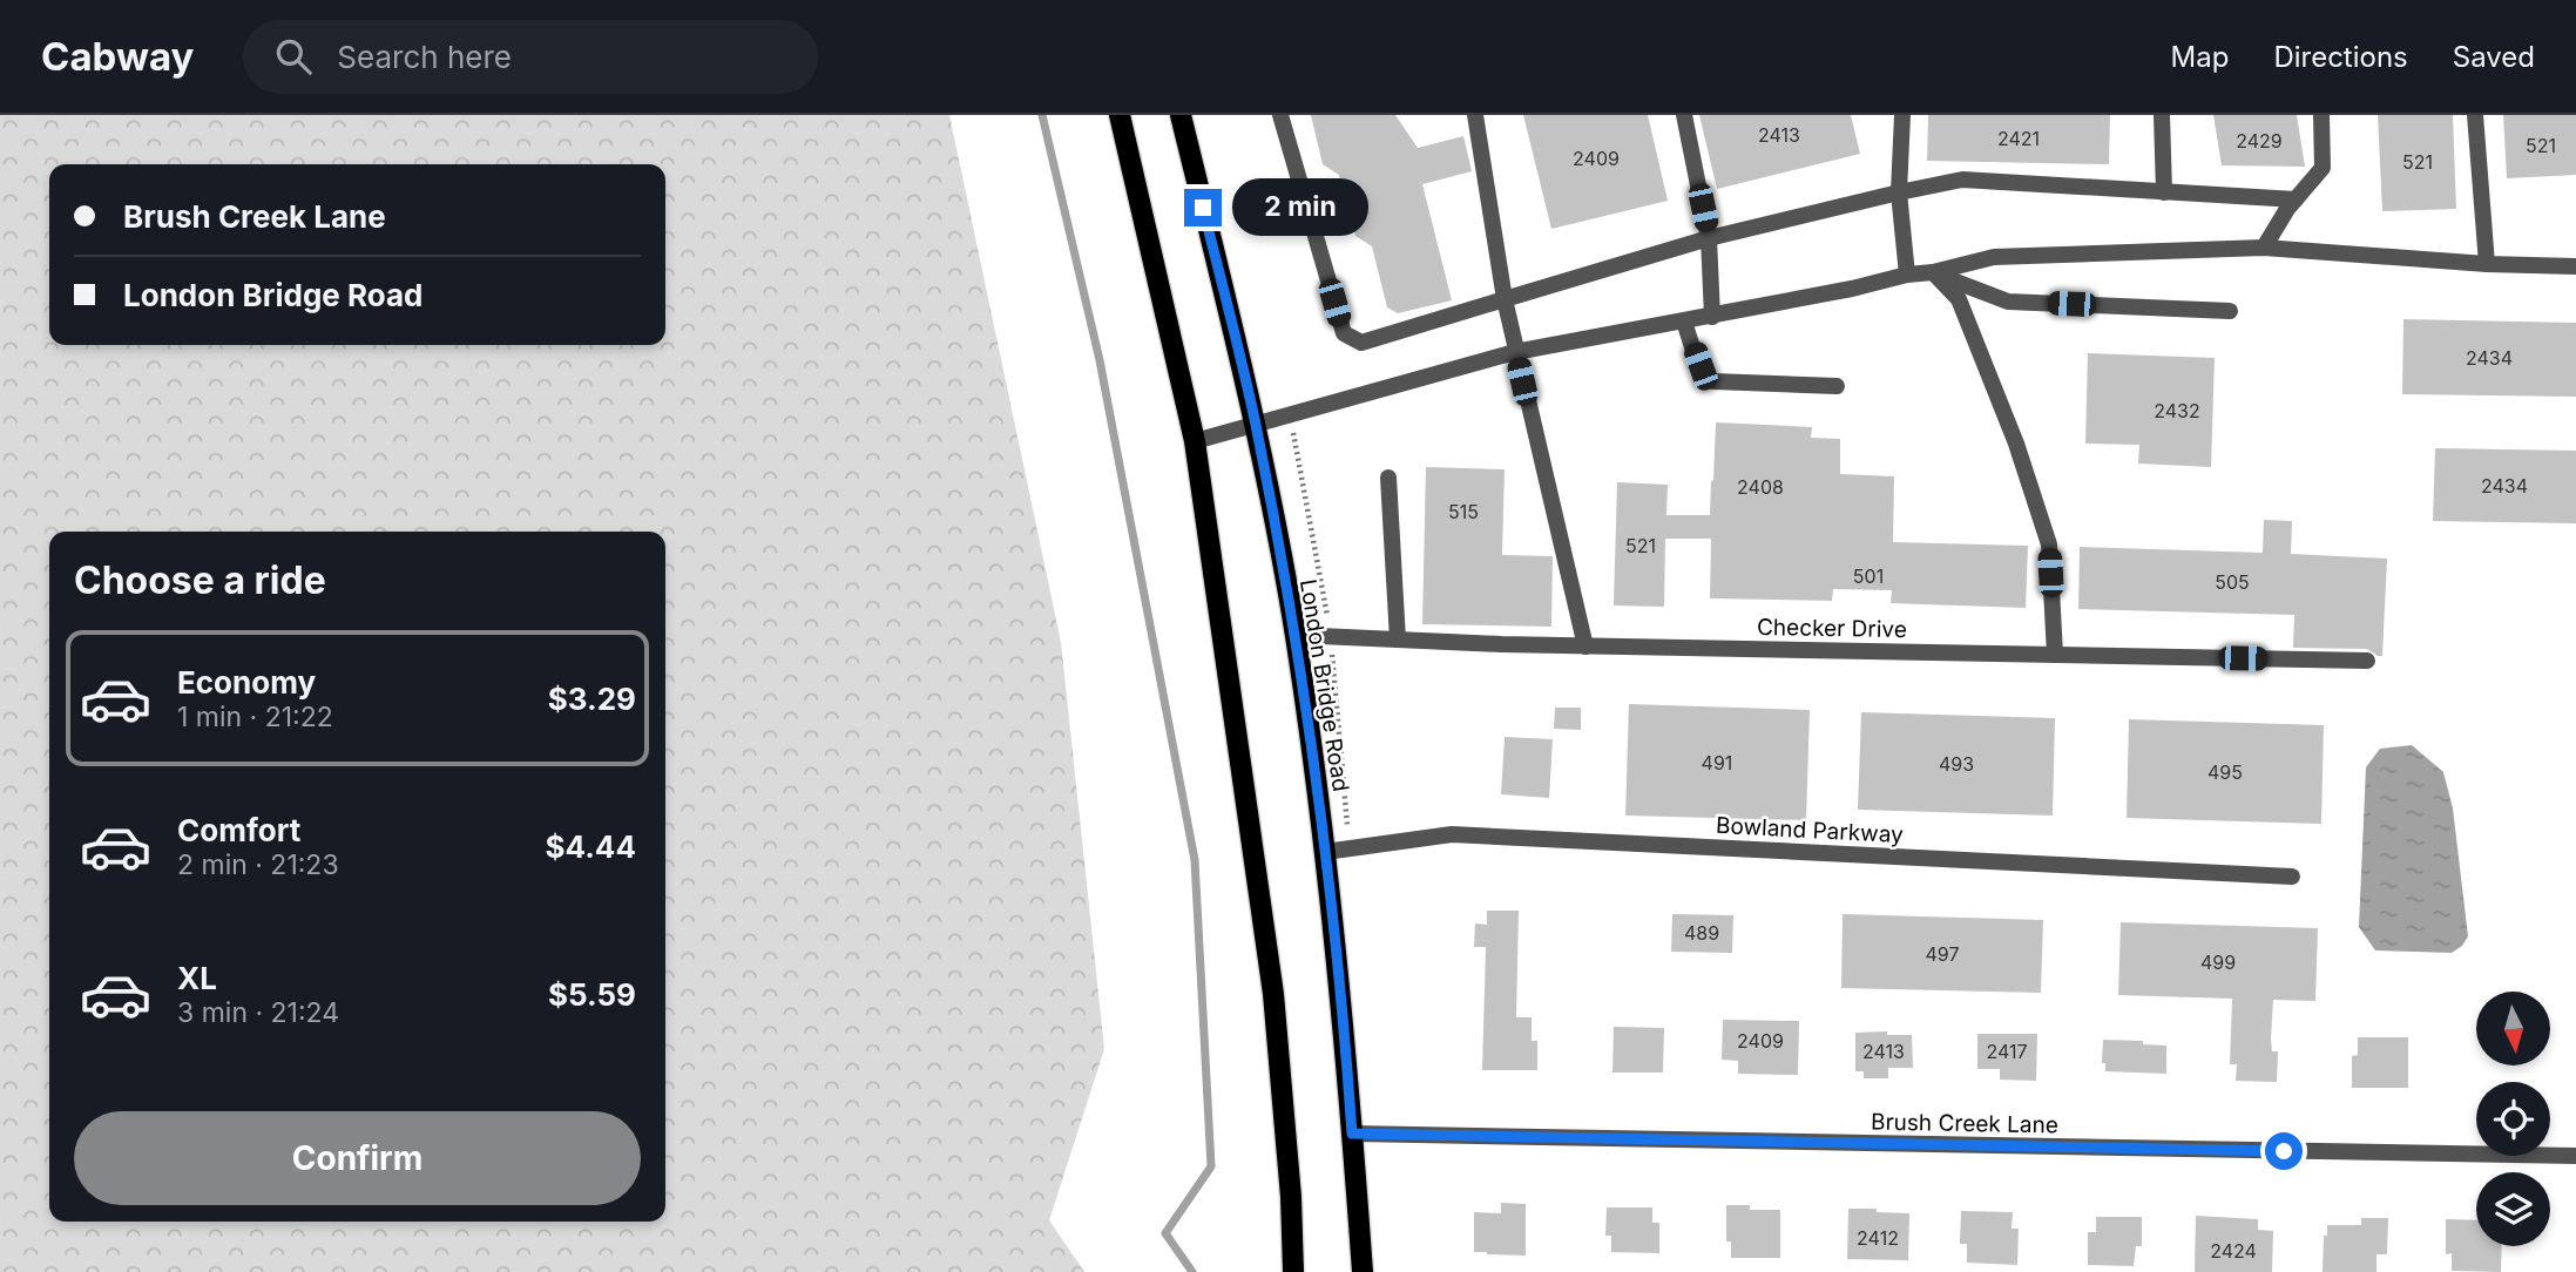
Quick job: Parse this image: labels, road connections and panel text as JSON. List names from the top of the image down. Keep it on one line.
{"streets":{"main road":["London Bridge Road"],"street":["Checker Drive","Bowland Parkway","Brush Creek Lane"]},"crossings":[["Checker Drive","London Bridge Road"],["London Bridge Road","Bowland Parkway"],["London Bridge Road","Brush Creek Lane"]],"house_numbers":["2413","2421","2429","521","2409","521","2434","2432","2434","2408","515","521","501","505","491","493","495","489","497","499","2409","2413","2417","2412","2424"],"north":"bottom","page":{"header":"Cabway","search":"Search here","nav":["Map","Directions","Saved"],"banner":["Brush Creek Lane","London Bridge Road"],"bubble":"2 min","heading":"Choose a ride","list":[{"name":"Economy","note":"1 min · 21:22","value":"$3.29"},{"name":"Comfort","note":"2 min · 21:23","value":"$4.44"},{"name":"XL","note":"3 min · 21:24","value":"$5.59"}],"buttons":"Confirm"}}
